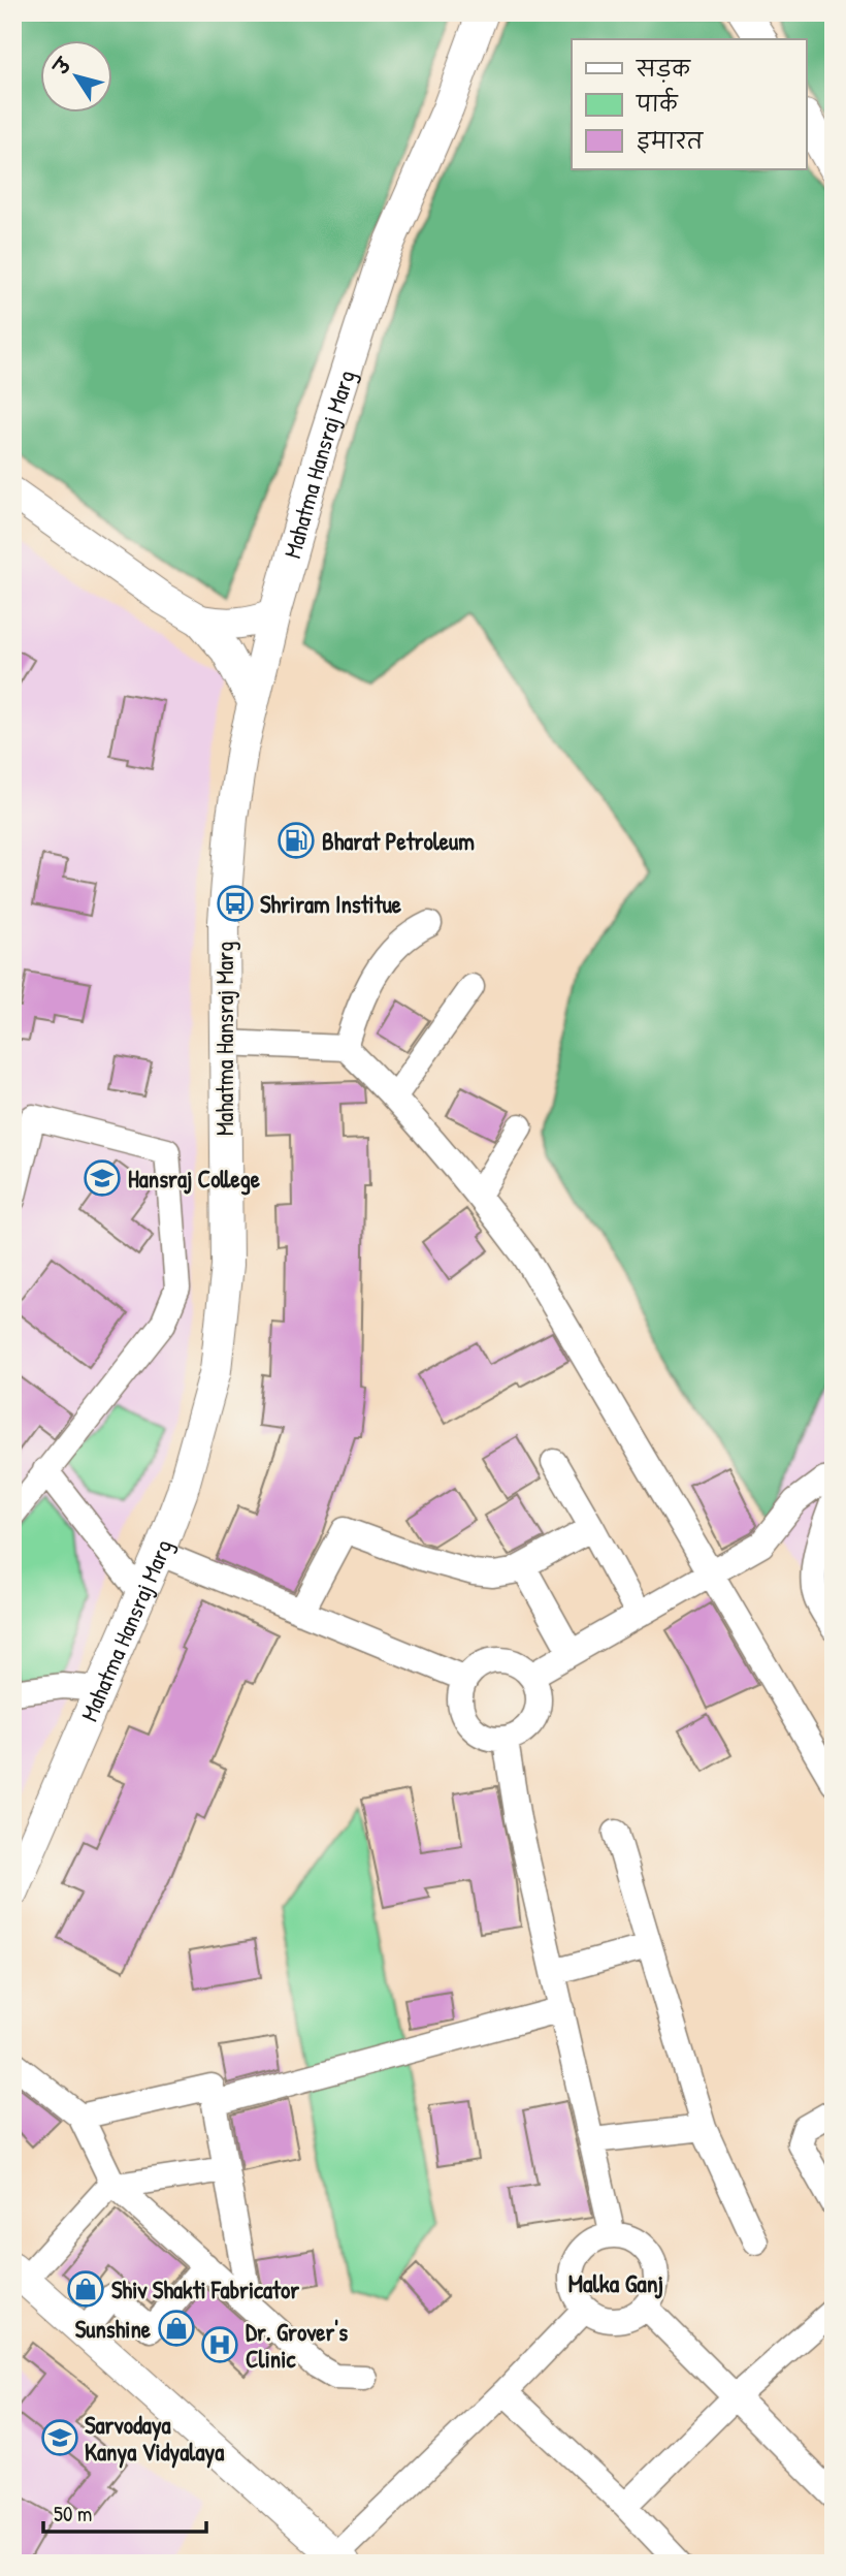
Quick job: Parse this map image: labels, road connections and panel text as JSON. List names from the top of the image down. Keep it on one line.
{"streets":{"street":["Mahatma Hansraj Marg"]},"districts":["Malka Ganj"],"places":{"fuel station":["Bharat Petroleum"],"bus stop":["Shriram Institue"],"school or university":["Hansraj College","Sarvodaya Kanya Vidyalaya"],"shop":["Shiv Shakti Fabricator","Sunshine"],"hospital":["Dr. Grover's Clinic"]},"legend":["सड़क","पार्क","इमारत"],"scale_bar":"50 m","north":"top left"}
